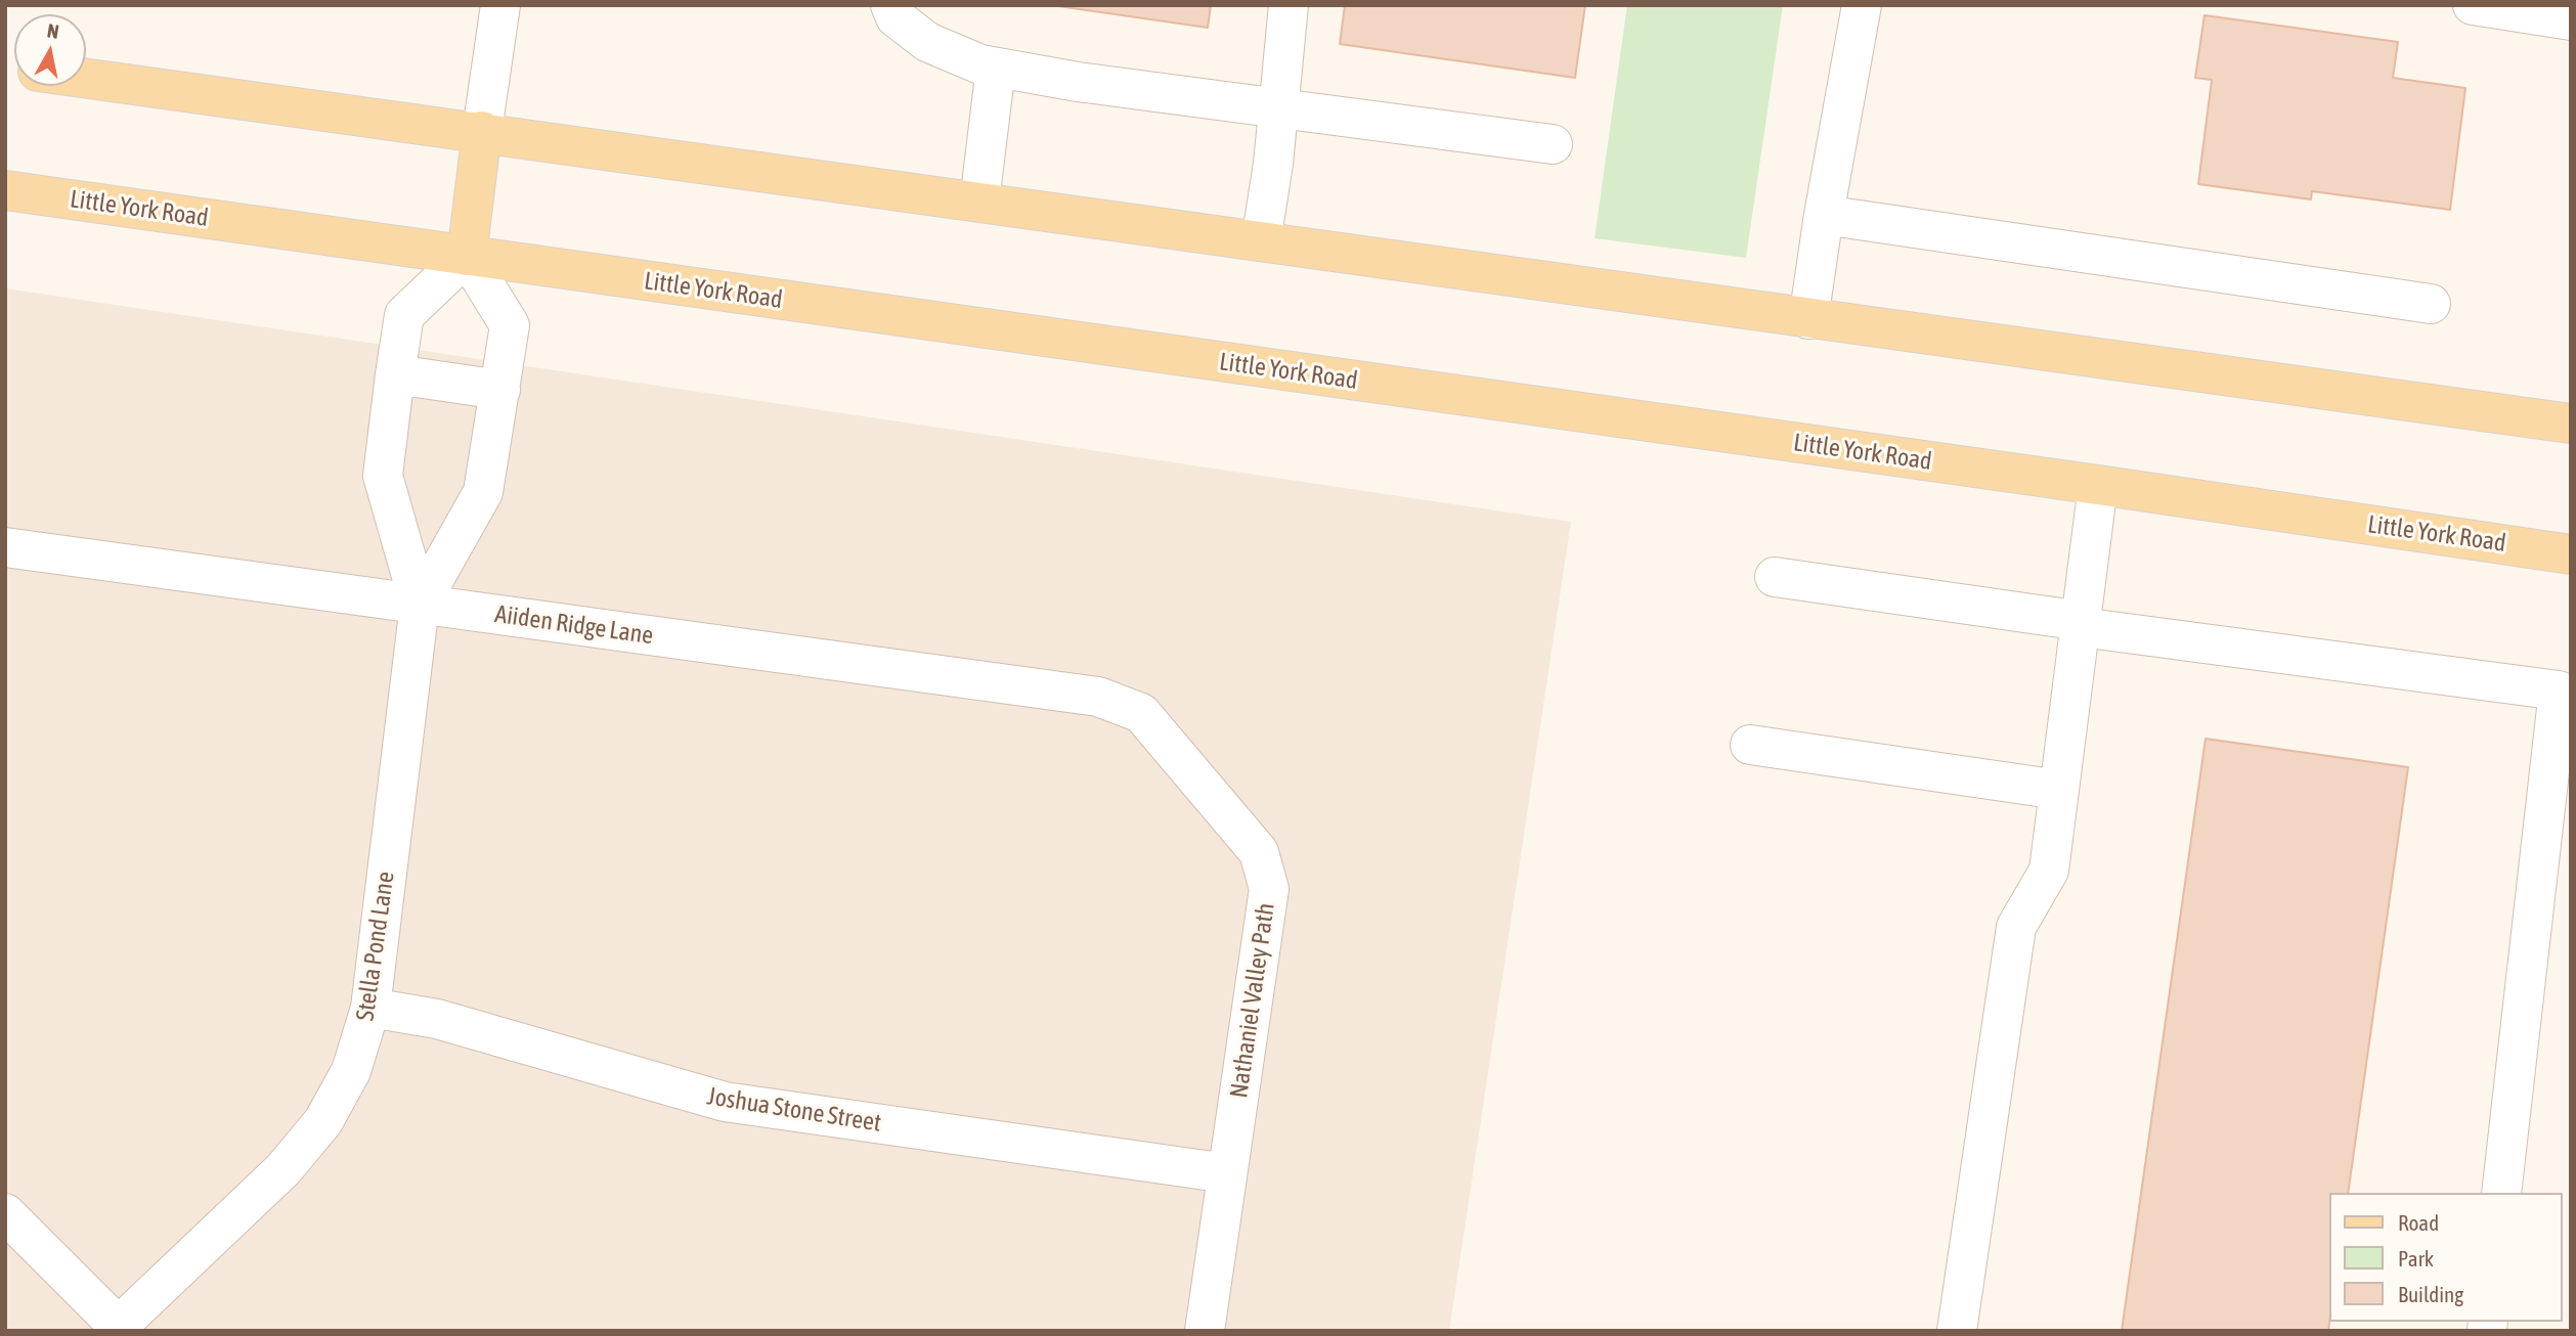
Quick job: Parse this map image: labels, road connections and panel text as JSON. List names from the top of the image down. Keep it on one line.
{"streets":{"main road":["Little York Road"],"street":["Aiiden Ridge Lane","Stella Pond Lane","Nathaniel Valley Path","Joshua Stone Street"]},"crossings":[["Little York Road","Stella Pond Lane"],["Aiiden Ridge Lane","Stella Pond Lane"],["Aiiden Ridge Lane","Nathaniel Valley Path"],["Stella Pond Lane","Joshua Stone Street"],["Nathaniel Valley Path","Joshua Stone Street"]],"legend":["Road","Park","Building"],"north":"top"}
